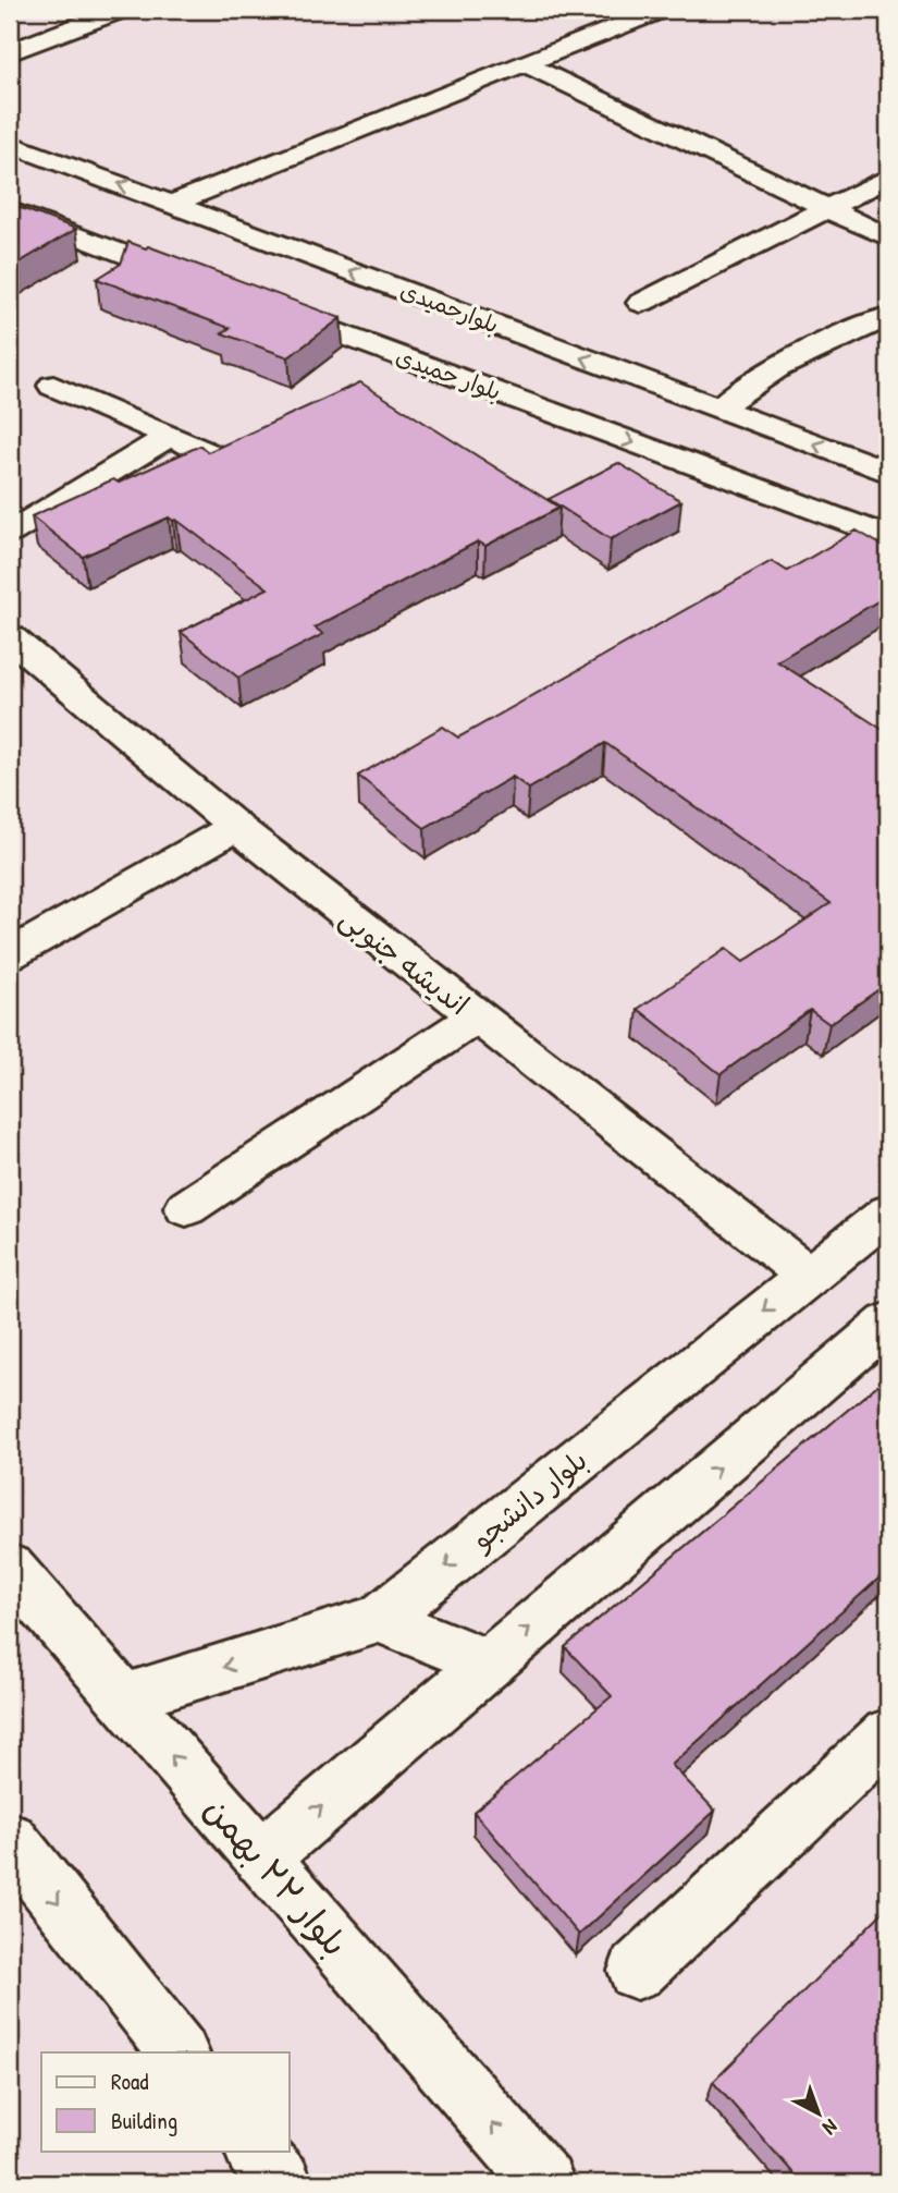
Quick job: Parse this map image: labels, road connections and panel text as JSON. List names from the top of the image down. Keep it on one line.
{"streets":{"street":["بلوارحمیدی","بلوار حمیدی","اندیشه جنوبی","بلوار دانشجو","بلوار ۲۲ بهمن"]},"crossings":[["اندیشه جنوبی","بلوار دانشجو"],["بلوار دانشجو","بلوار ۲۲ بهمن"]],"legend":["Road","Building"],"north":"bottom right"}
